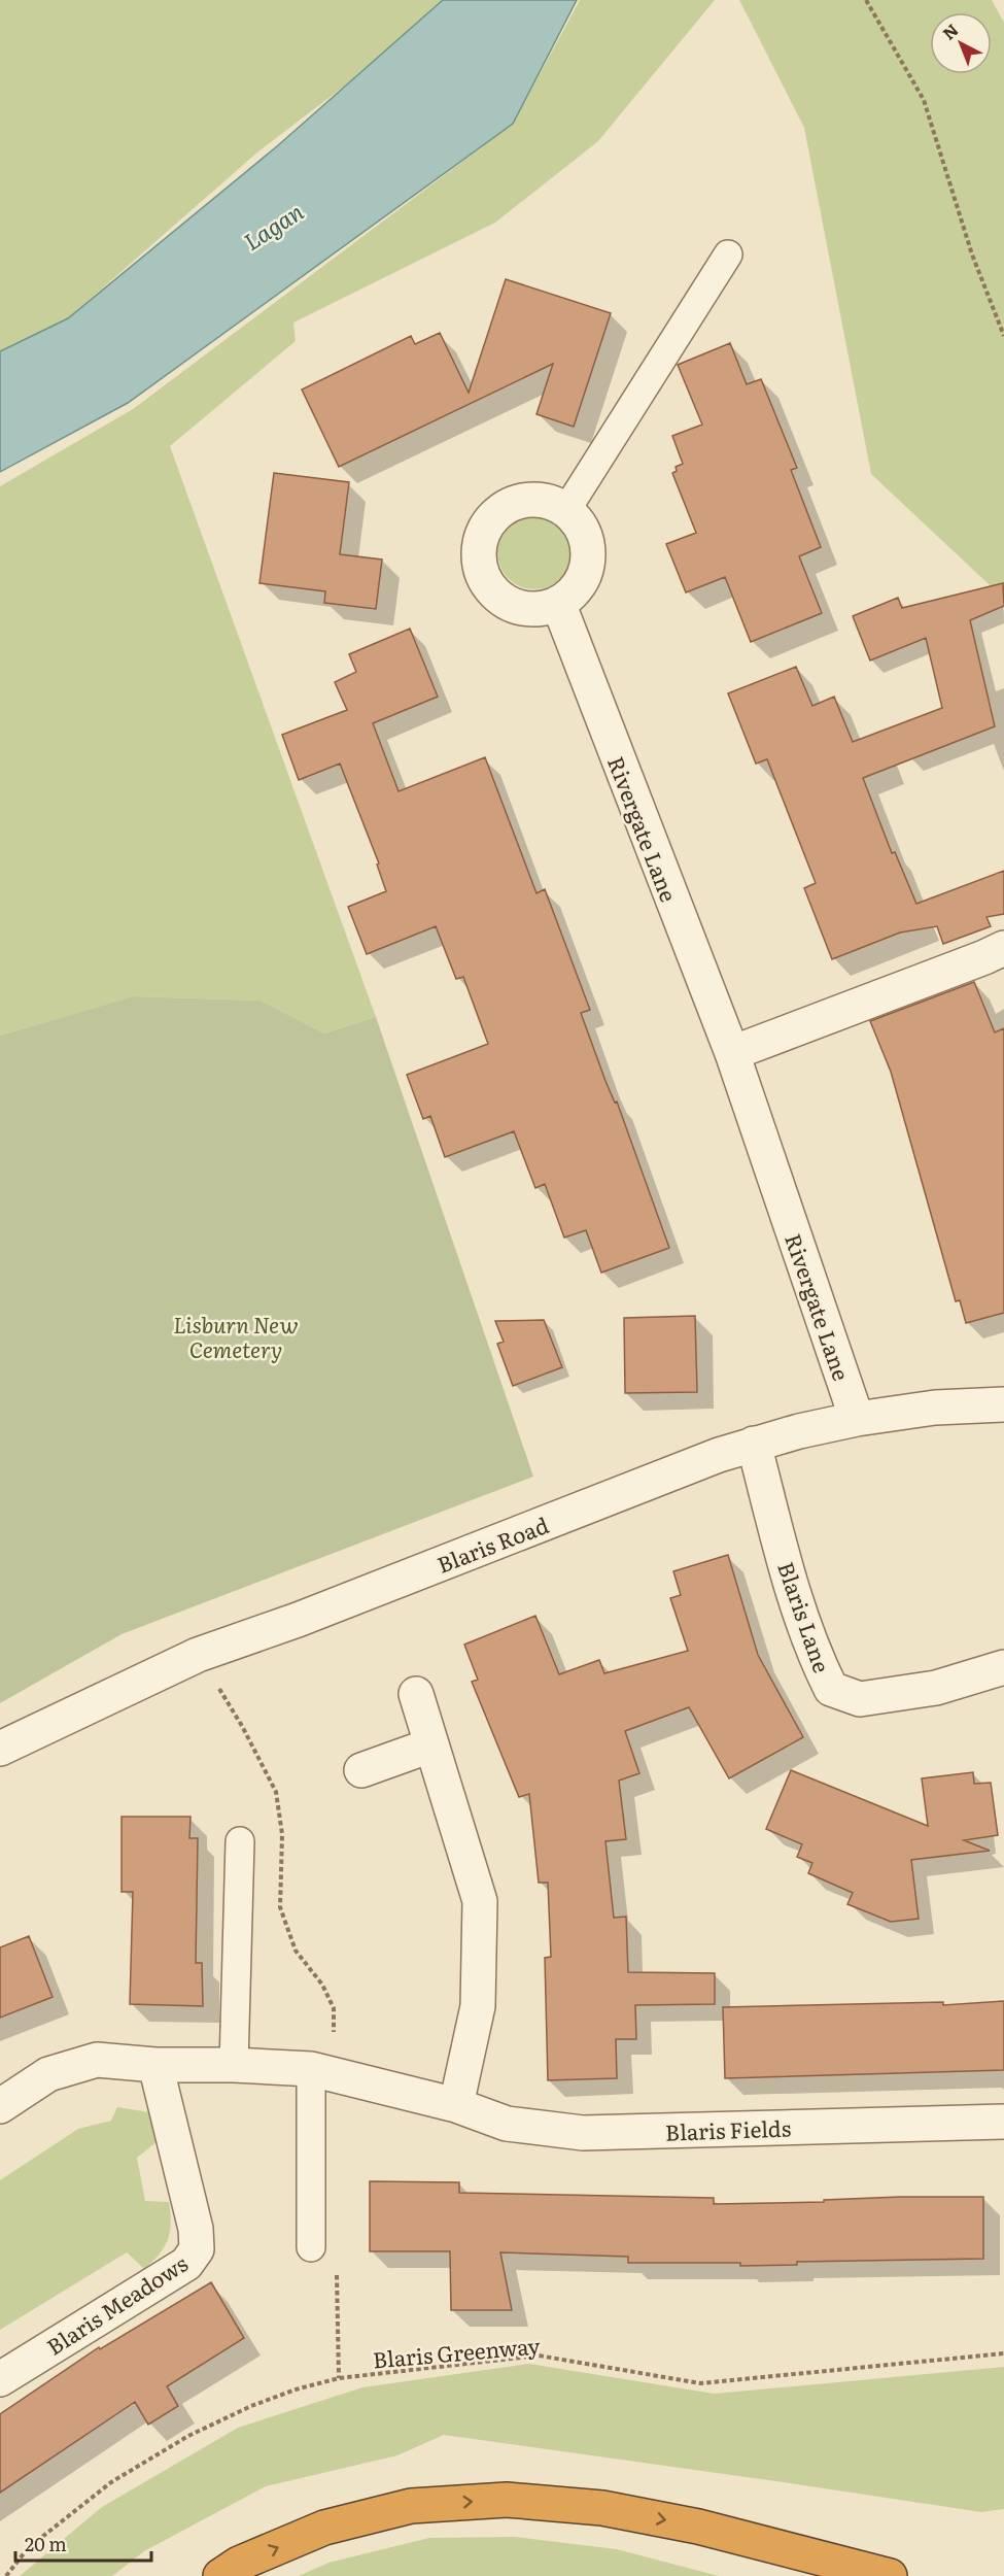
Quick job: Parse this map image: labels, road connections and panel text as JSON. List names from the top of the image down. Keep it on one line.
{"streets":{"street":["Rivergate Lane","Blaris Road","Blaris Lane","Blaris Fields","Blaris Meadows"],"path":["Blaris Greenway"]},"crossings":[["Rivergate Lane","Blaris Road"],["Blaris Road","Blaris Lane"]],"water":["Lagan"],"parks":["Lisburn New Cemetery"],"scale_bar":"20 m","north":"top left"}
